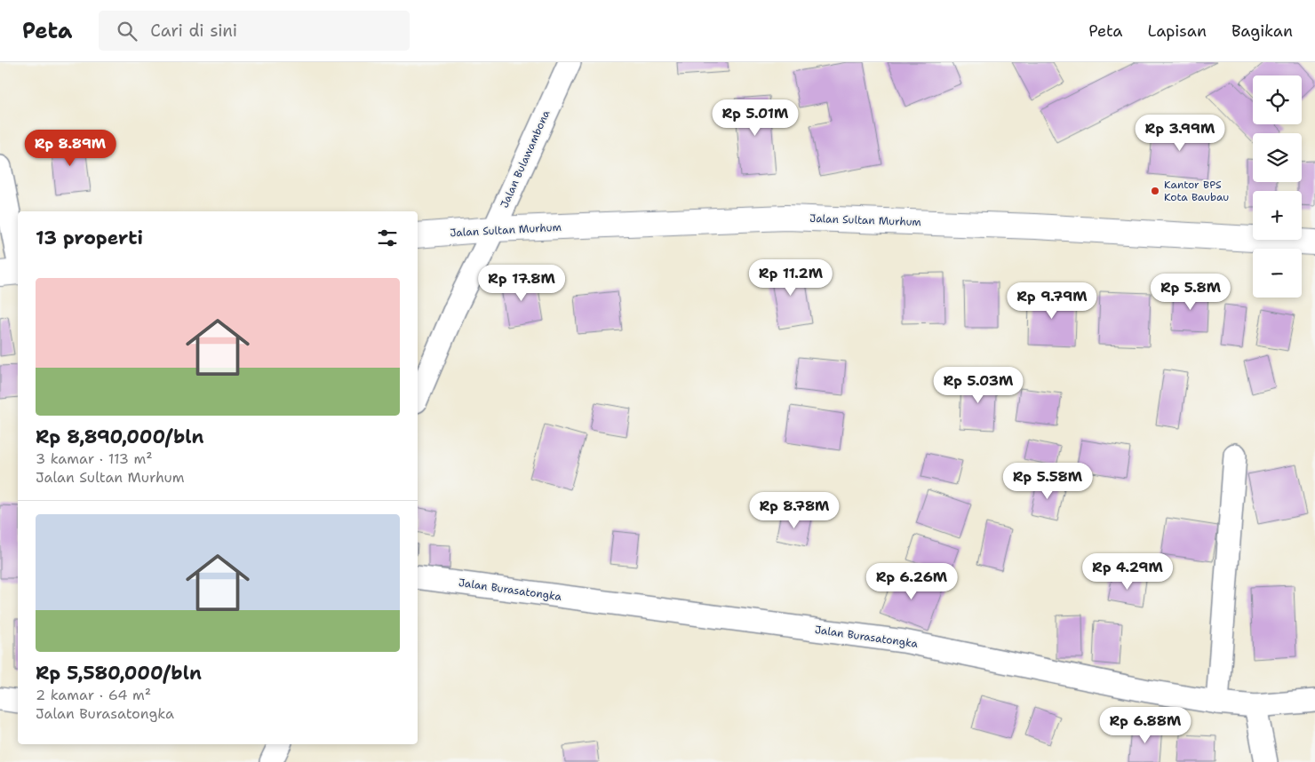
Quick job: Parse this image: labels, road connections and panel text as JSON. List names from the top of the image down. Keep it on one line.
{"streets":{"highway":["Jalan Sultan Murhum"],"street":["Jalan Bulawambona","Jalan Burasatongka"]},"crossings":[["Jalan Bulawambona","Jalan Sultan Murhum"]],"places":["Kantor BPS Kota Baubau"],"page":{"header":"Peta","search":"Cari di sini","nav":["Peta","Lapisan","Bagikan"],"map_buttons":["+","−"],"price":["Rp 5.01M","Rp 3.99M","Rp 8.89M","Rp 11.2M","Rp 17.8M","Rp 5.8M","Rp 9.79M","Rp 5.03M","Rp 5.58M","Rp 8.78M","Rp 4.29M","Rp 6.26M","Rp 6.88M"],"heading":"13 properti","list":[{"name":"Rp 8,890,000/bln","note":"3 kamar · 113 m² · Jalan Sultan Murhum"},{"name":"Rp 5,580,000/bln","note":"2 kamar · 64 m² · Jalan Burasatongka"}]}}
